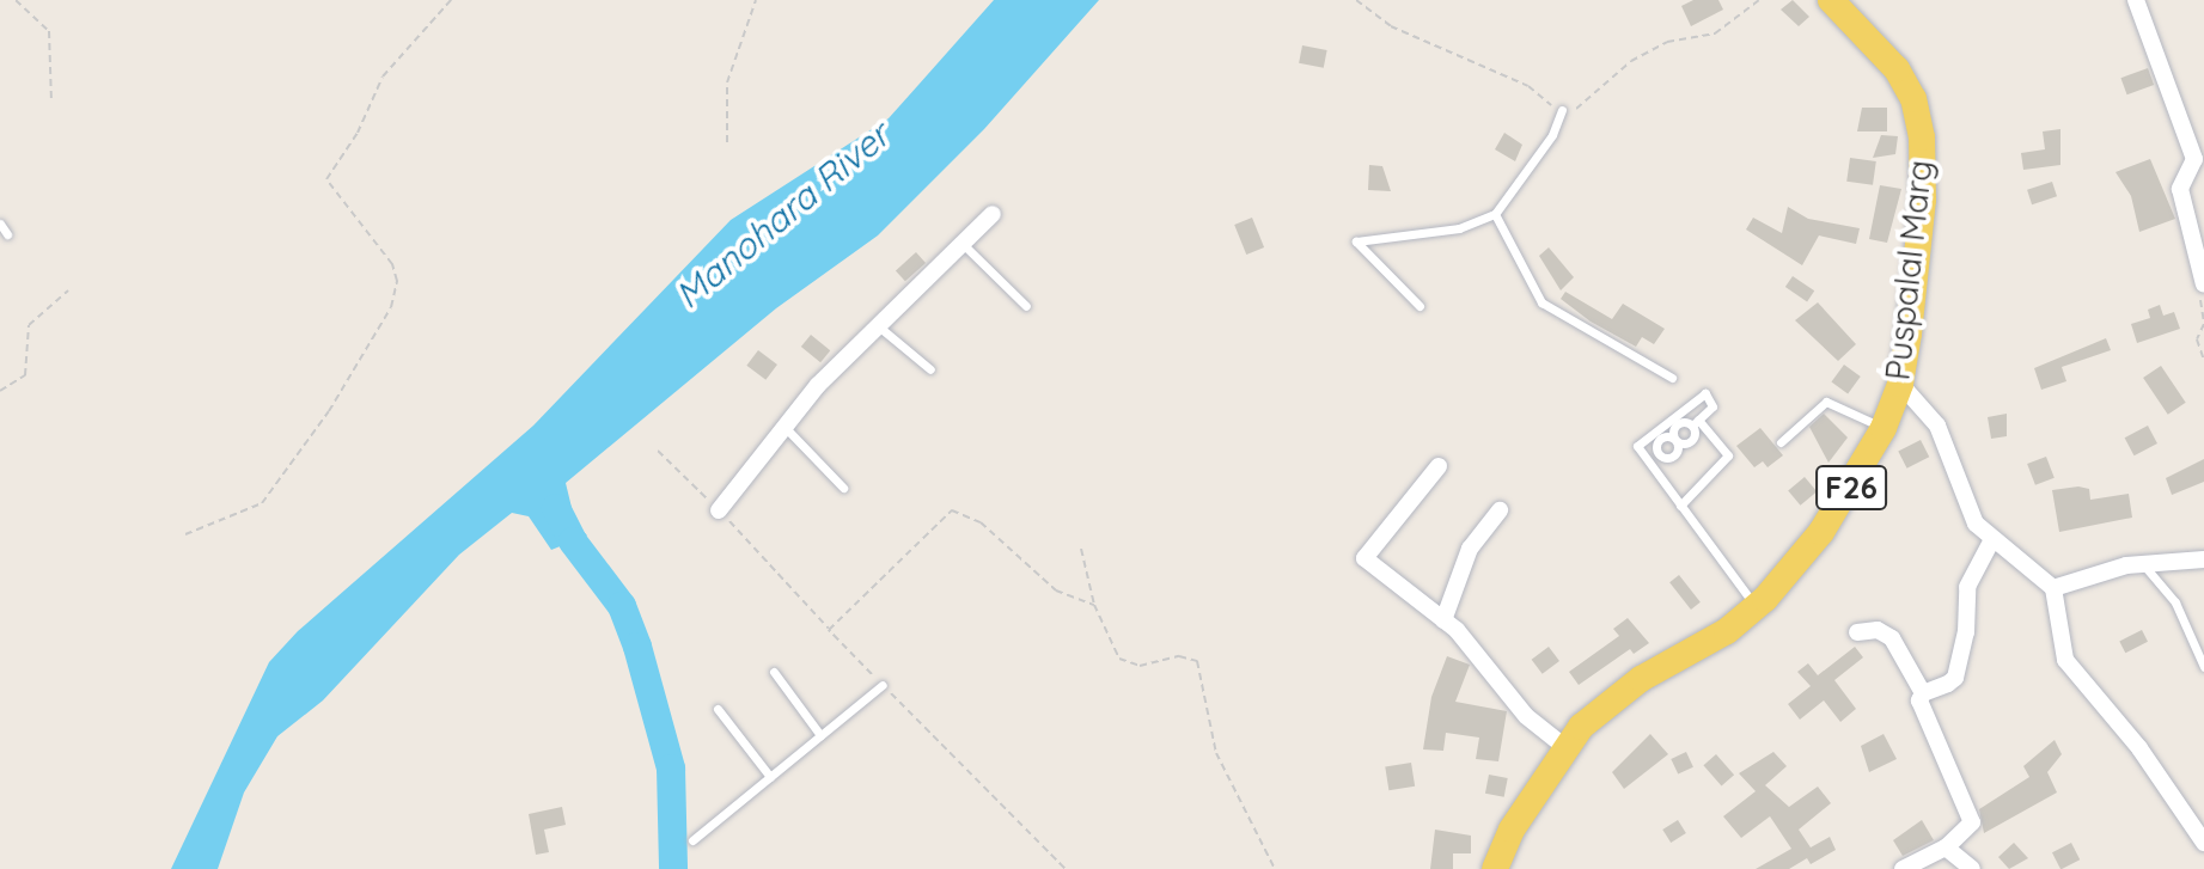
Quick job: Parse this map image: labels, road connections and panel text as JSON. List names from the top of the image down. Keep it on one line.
{"streets":{"main road":["Puspalal Marg","F26"]},"water":["Manohara River"]}
